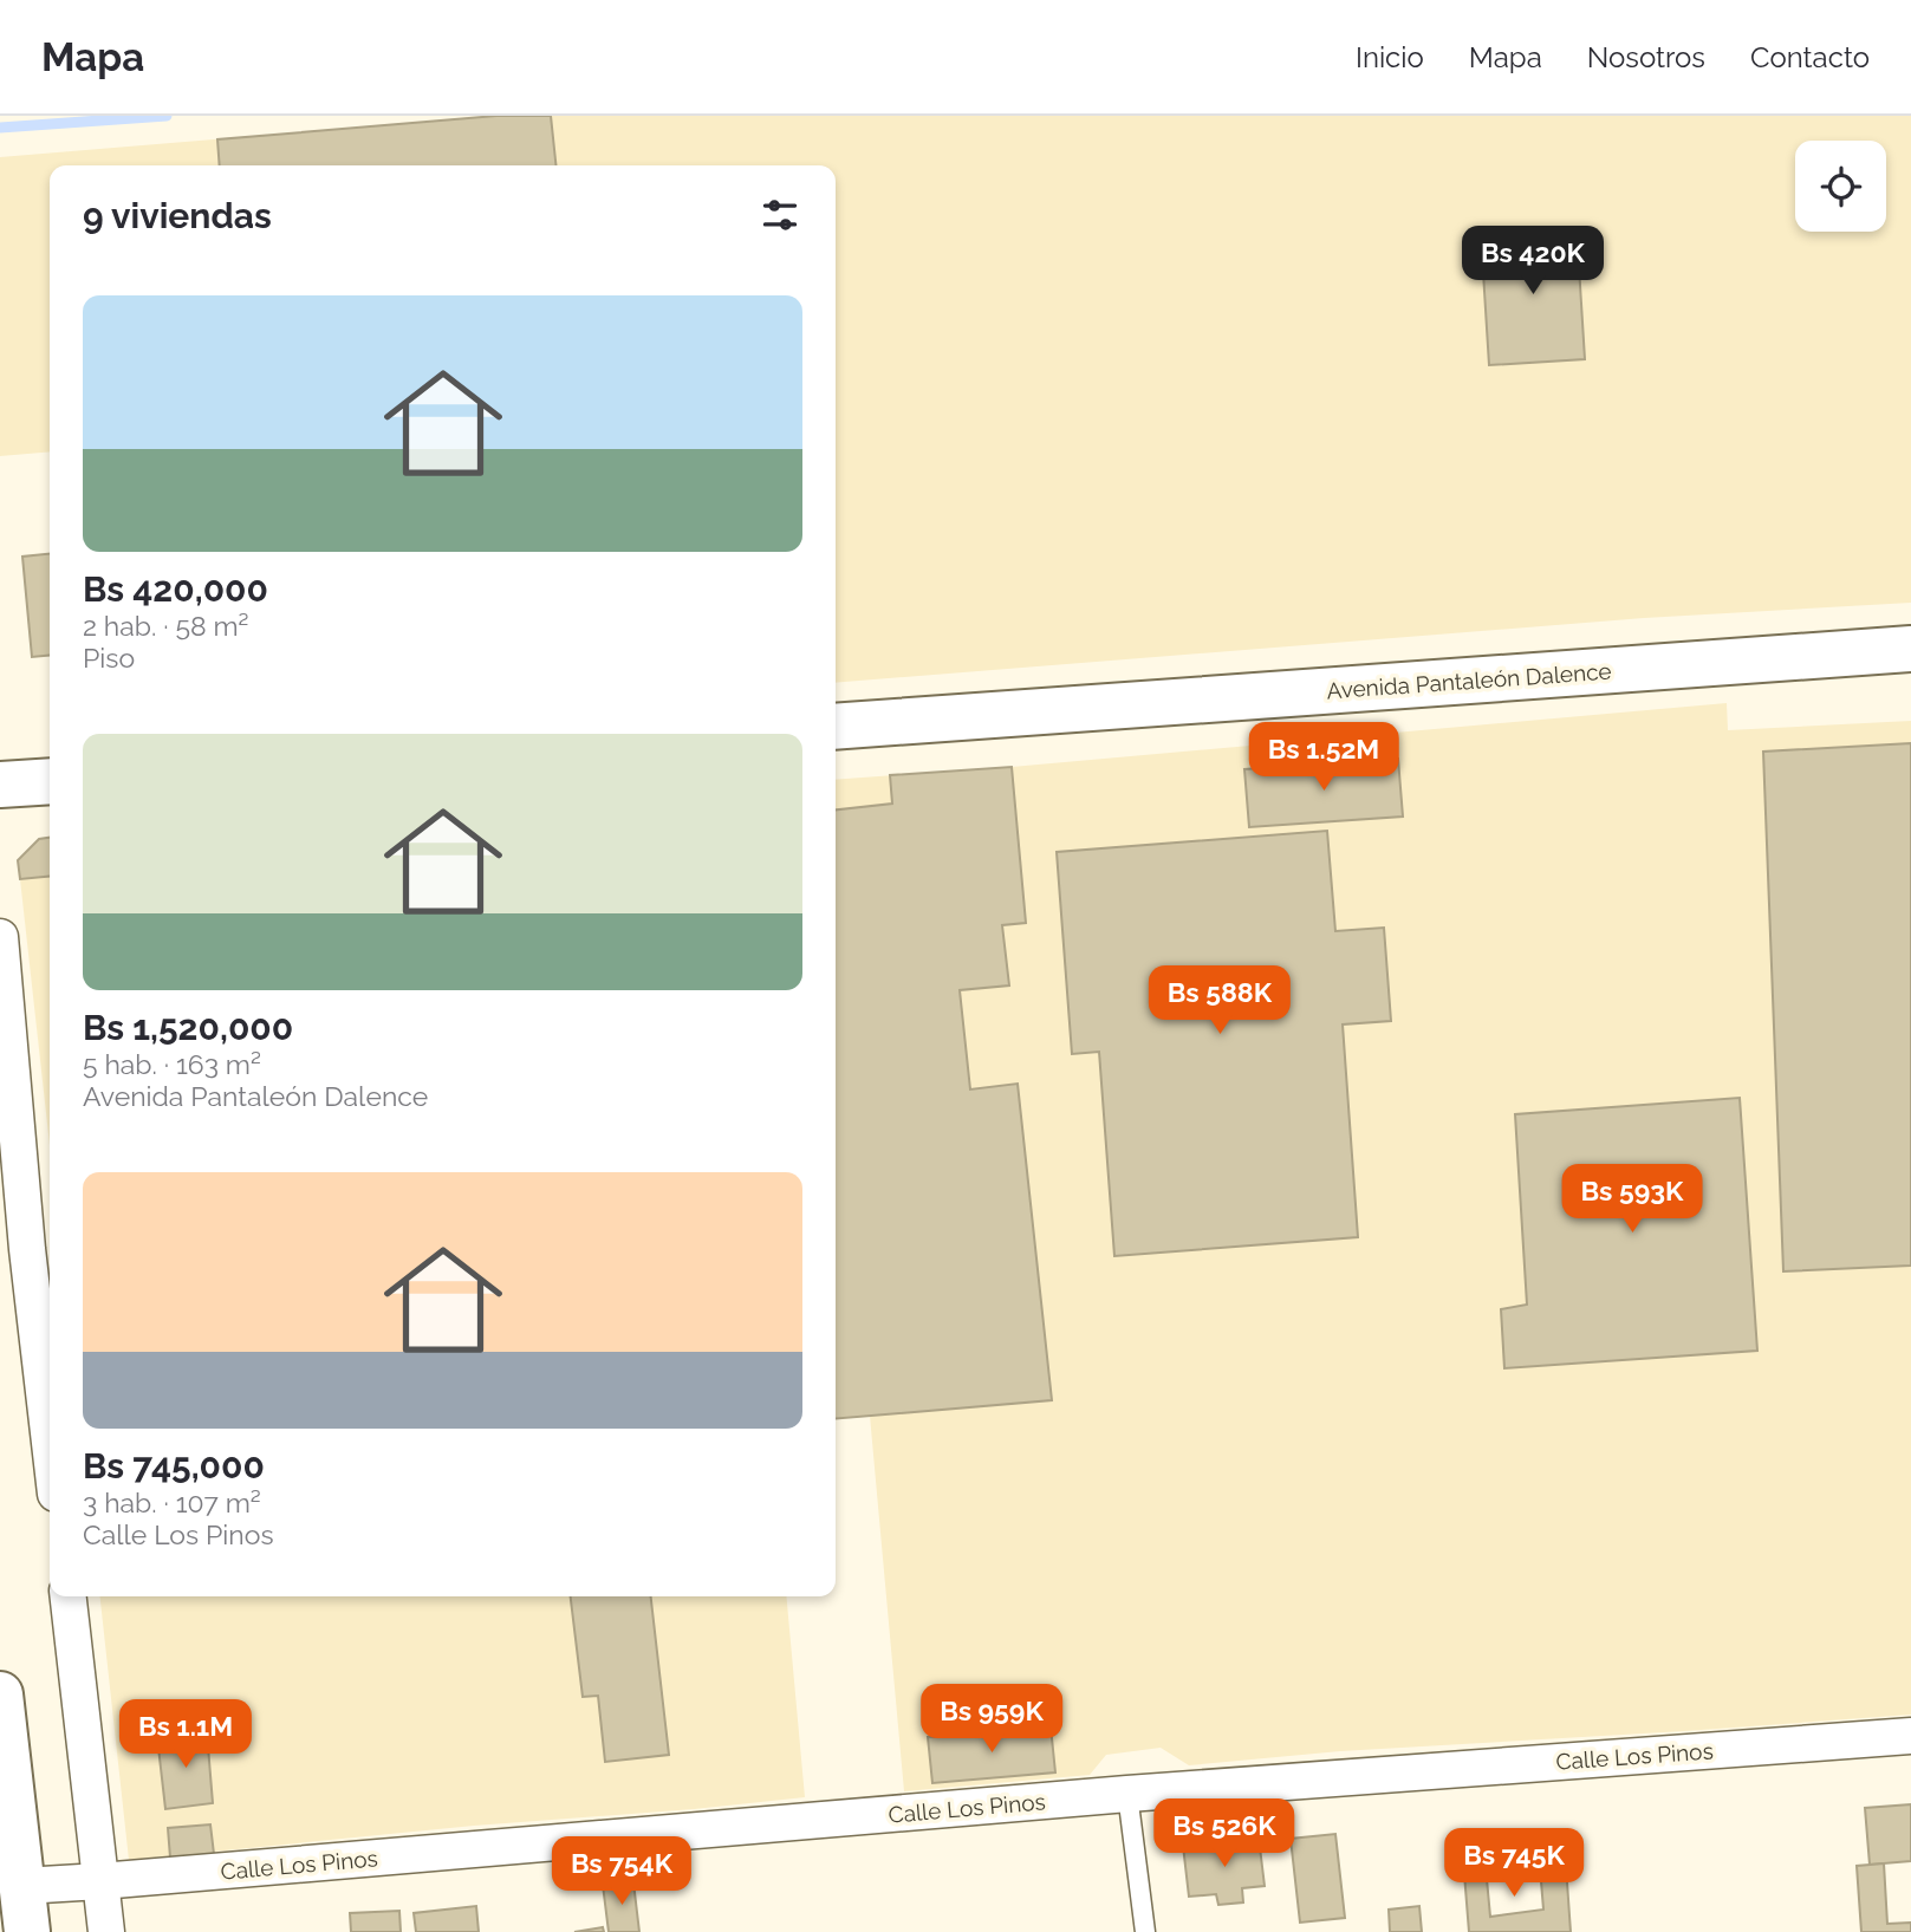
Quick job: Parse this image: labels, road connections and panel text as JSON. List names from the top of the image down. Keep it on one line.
{"streets":{"main road":["Avenida Pantaleón Dalence"],"street":["Calle Los Pinos"]},"page":{"header":"Mapa","nav":["Inicio","Mapa","Nosotros","Contacto"],"heading":"9 viviendas","price":["Bs 420K","Bs 1.52M","Bs 588K","Bs 593K","Bs 959K","Bs 1.1M","Bs 526K","Bs 745K","Bs 754K"],"list":[{"name":"Bs 420,000","note":"2 hab. · 58 m² · Piso"},{"name":"Bs 1,520,000","note":"5 hab. · 163 m² · Avenida Pantaleón Dalence"},{"name":"Bs 745,000","note":"3 hab. · 107 m² · Calle Los Pinos"}]}}
